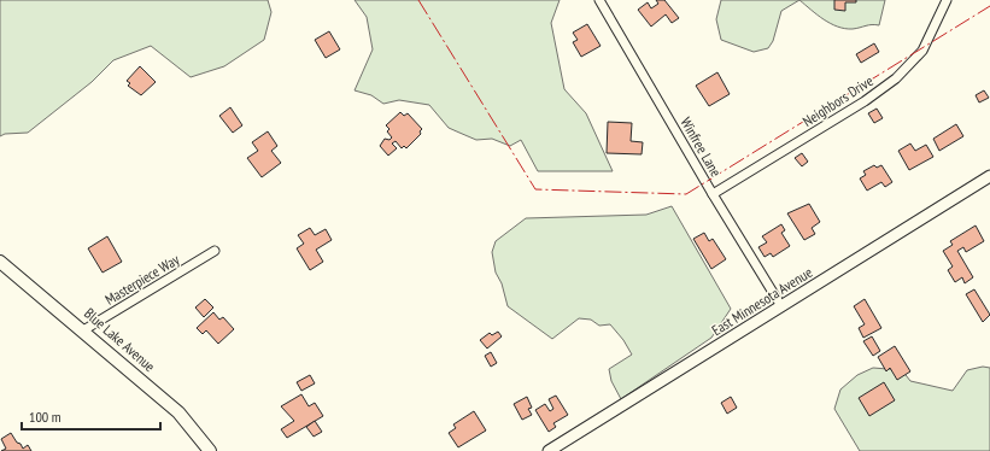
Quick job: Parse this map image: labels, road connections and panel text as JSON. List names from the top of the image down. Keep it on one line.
{"streets":{"main road":["Blue Lake Avenue"],"street":["Neighbors Drive","Winfree Lane","Masterpiece Way","East Minnesota Avenue"]},"crossings":[["Neighbors Drive","Winfree Lane"],["Winfree Lane","East Minnesota Avenue"],["Masterpiece Way","Blue Lake Avenue"]],"scale_bar":"100 m"}
